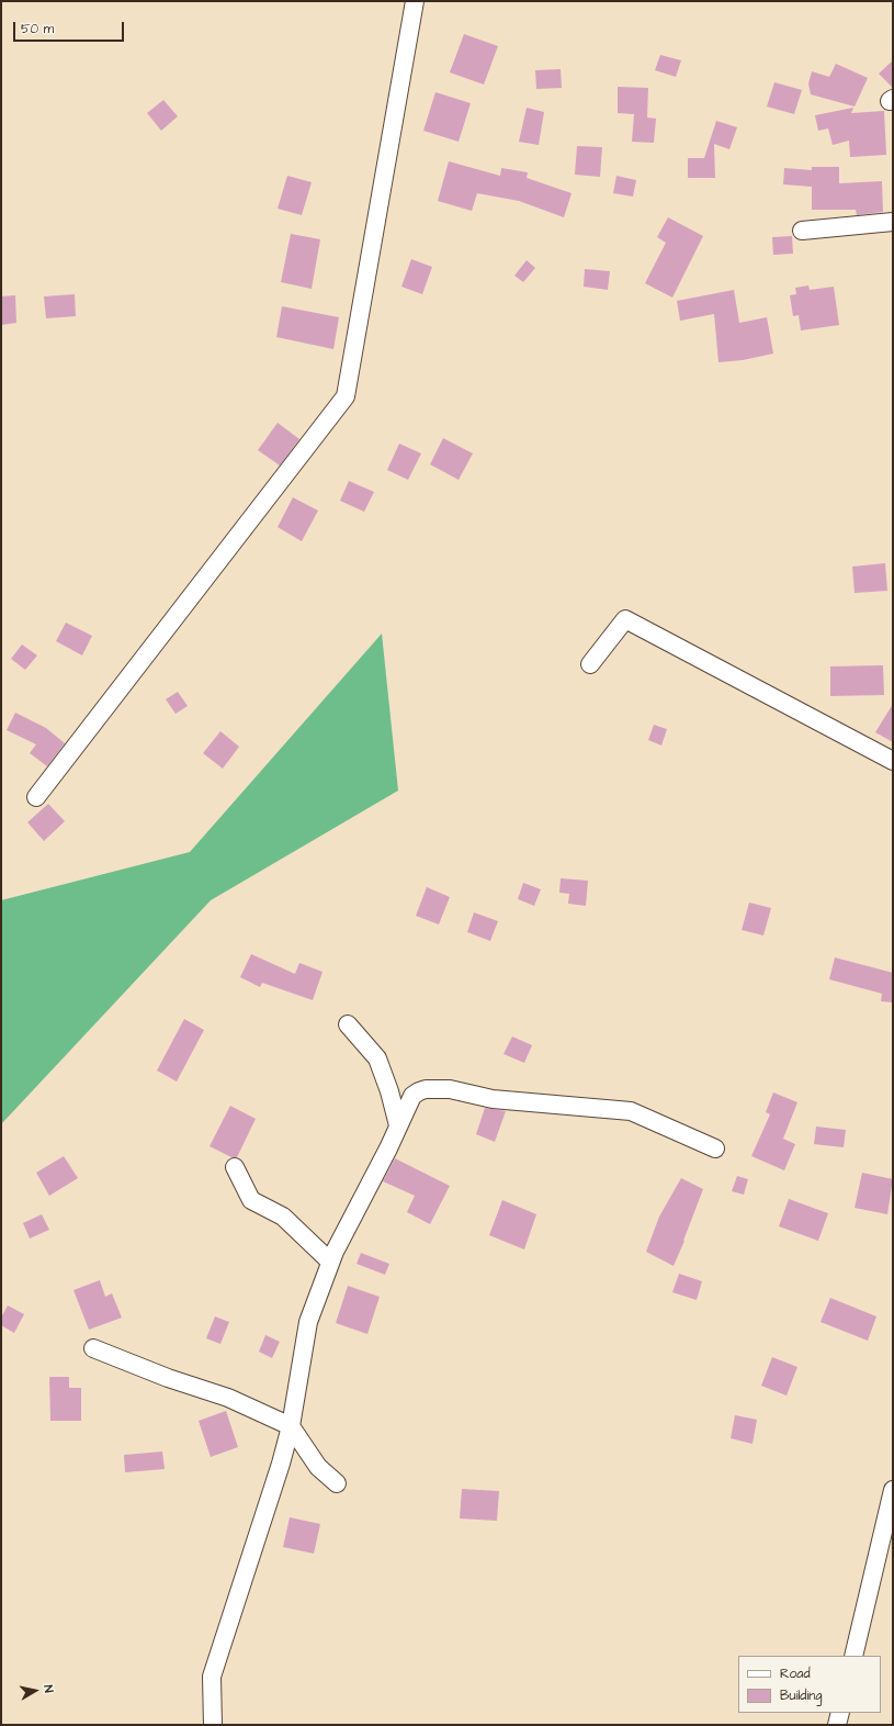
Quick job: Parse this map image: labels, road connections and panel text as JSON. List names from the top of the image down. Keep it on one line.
{"legend":["Road","Building"],"scale_bar":"50 m","north":"right"}
